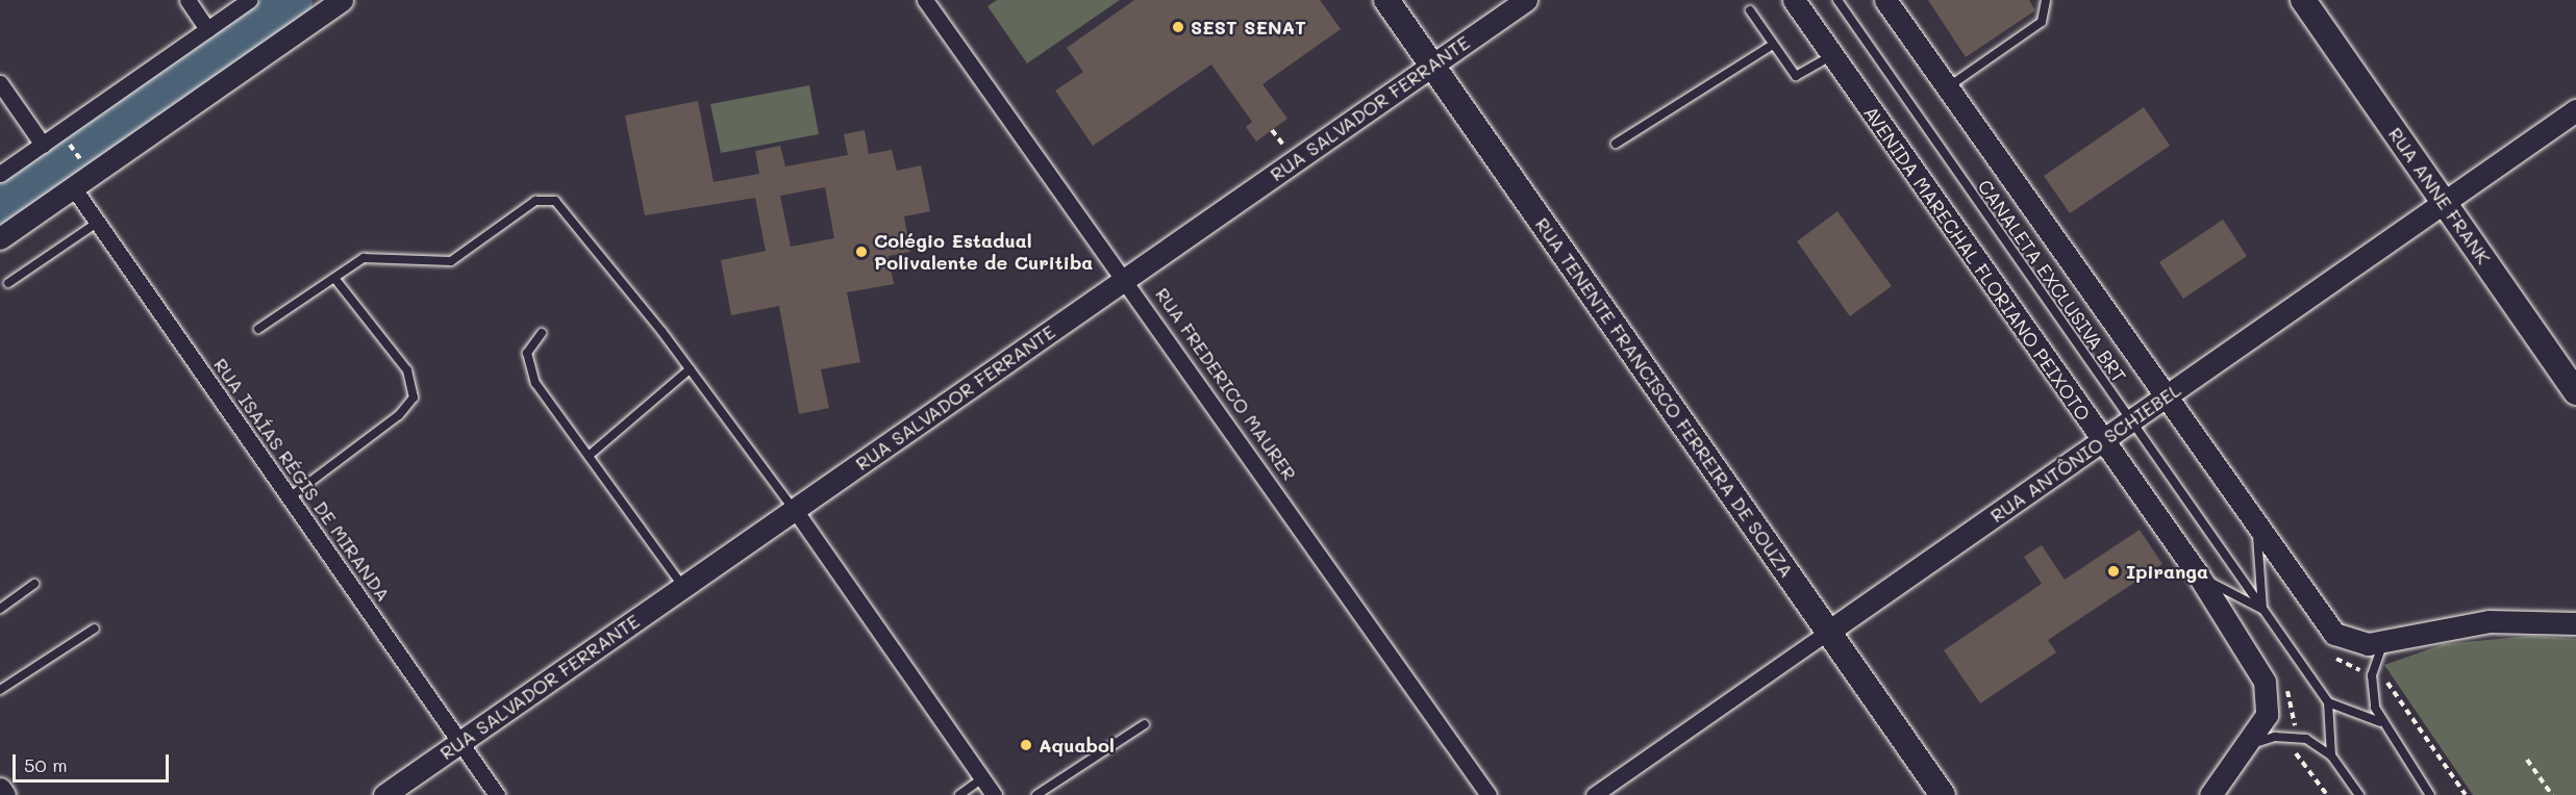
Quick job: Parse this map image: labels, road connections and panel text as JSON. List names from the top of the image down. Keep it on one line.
{"streets":{"main road":["RUA ANNE FRANK","RUA TENENTE FRANCISCO FERREIRA DE SOUZA"],"street":["RUA SALVADOR FERRANTE","AVENIDA MARECHAL FLORIANO PEIXOTO","RUA FREDERICO MAURER","RUA ANTÔNIO SCHIEBEL","RUA ISAÍAS RÉGIS DE MIRANDA"],"lane":["CANALETA EXCLUSIVA BRT"]},"crossings":[["RUA SALVADOR FERRANTE","RUA FREDERICO MAURER"],["RUA SALVADOR FERRANTE","RUA TENENTE FRANCISCO FERREIRA DE SOUZA"],["RUA SALVADOR FERRANTE","RUA ISAÍAS RÉGIS DE MIRANDA"],["RUA ANNE FRANK","RUA ANTÔNIO SCHIEBEL"],["AVENIDA MARECHAL FLORIANO PEIXOTO","CANALETA EXCLUSIVA BRT"],["AVENIDA MARECHAL FLORIANO PEIXOTO","RUA ANTÔNIO SCHIEBEL"],["CANALETA EXCLUSIVA BRT","RUA ANTÔNIO SCHIEBEL"],["RUA TENENTE FRANCISCO FERREIRA DE SOUZA","RUA ANTÔNIO SCHIEBEL"]],"places":["SEST SENAT","Colégio Estadual Polivalente de Curitiba","Ipiranga","Aquabol"],"scale_bar":"50 m"}
